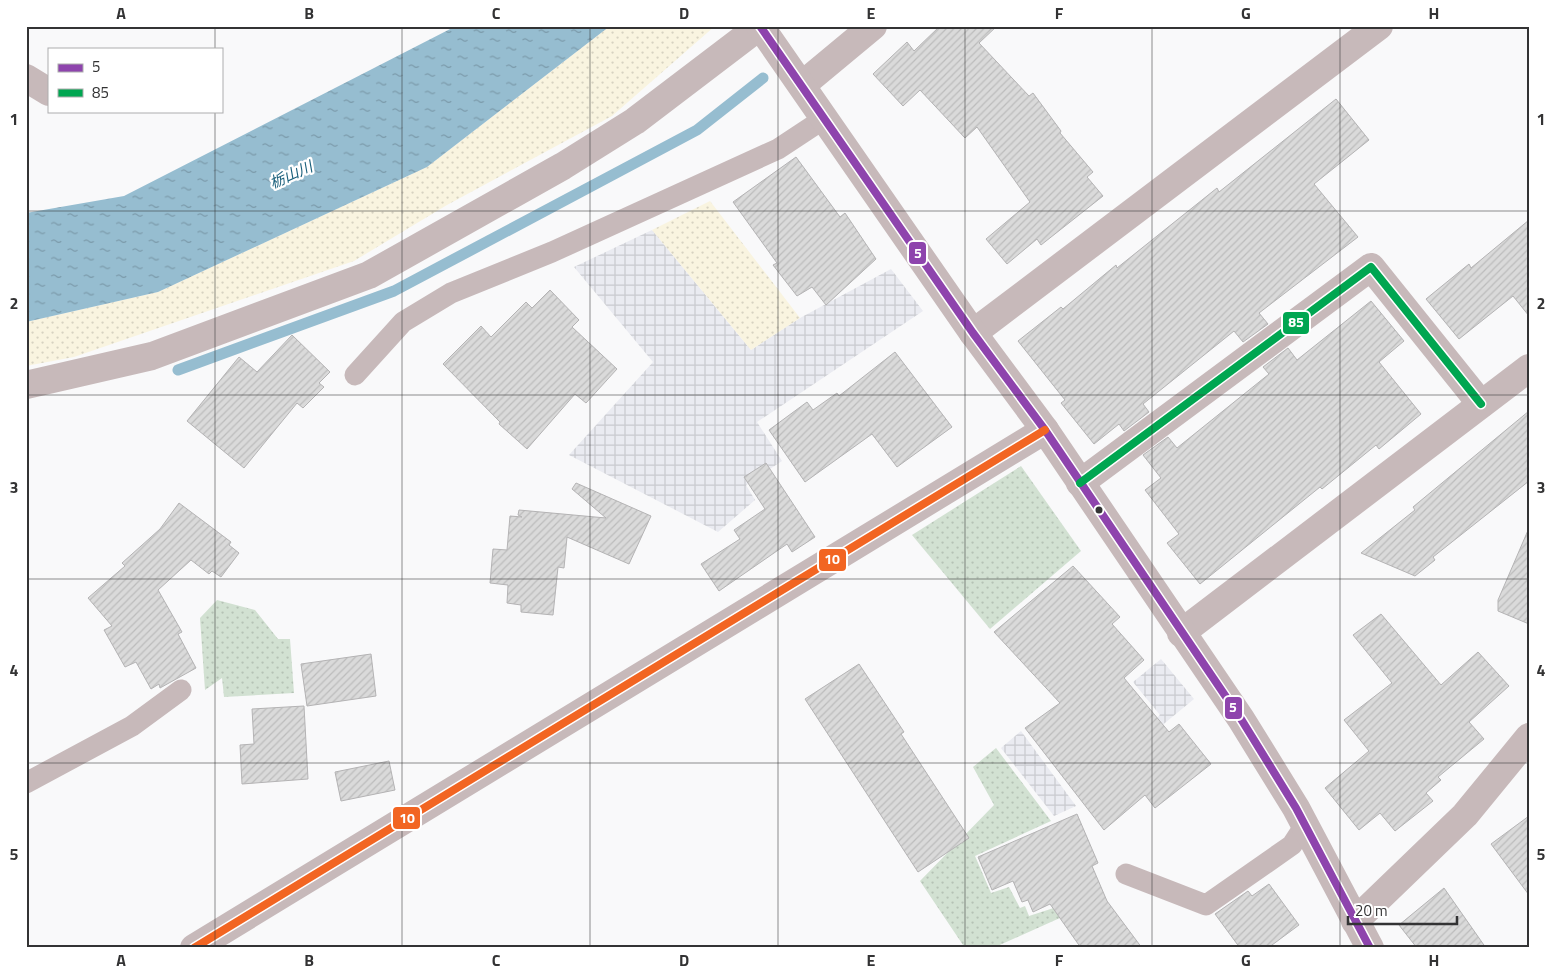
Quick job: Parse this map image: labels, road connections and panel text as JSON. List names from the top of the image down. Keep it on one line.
{"water":["栃山川"],"lines":["transit line 5","transit line 85","transit line 10"],"legend":["5","85"],"scale_bar":"20 m","grid":{"columns":["A","B","C","D","E","F","G","H"],"rows":["1","2","3","4","5"]}}
